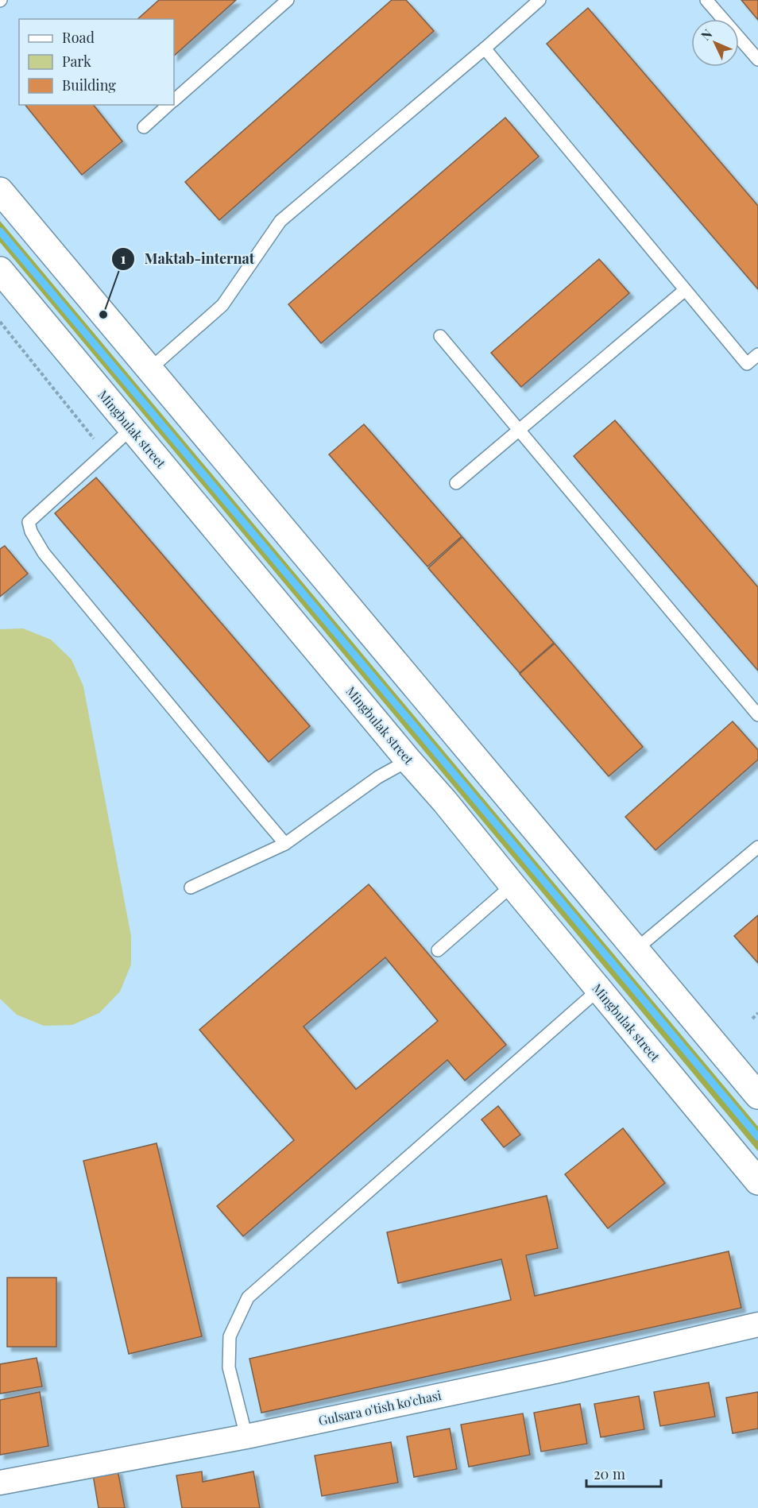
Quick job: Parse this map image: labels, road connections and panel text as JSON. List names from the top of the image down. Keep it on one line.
{"streets":{"main road":["Mingbulak street"],"street":["Gulsara o'tish ko'chasi"]},"places":["Maktab-internat"],"legend":["Road","Park","Building"],"scale_bar":"20 m","north":"top left"}
